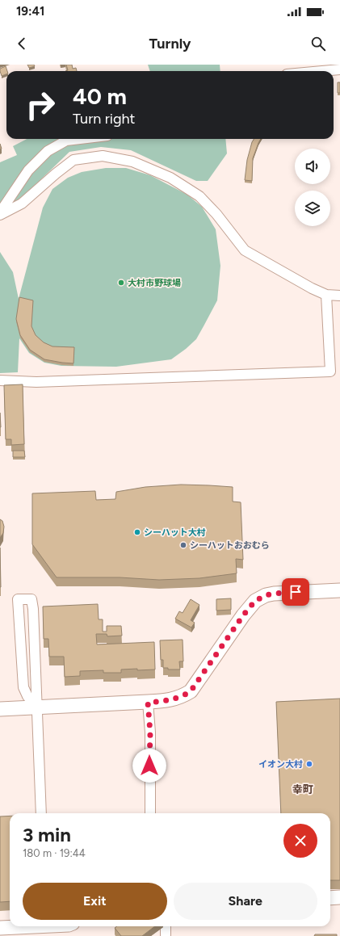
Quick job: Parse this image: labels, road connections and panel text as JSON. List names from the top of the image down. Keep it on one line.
{"districts":["幸町"],"places":["大村市野球場","シーハット大村","シーハットおおむら","イオン大村"],"page":{"status":"19:41","header":"Turnly","turn":["40 m","Turn right"],"heading":["3 min","180 m · 19:44"],"buttons":["Exit","Share"]}}
